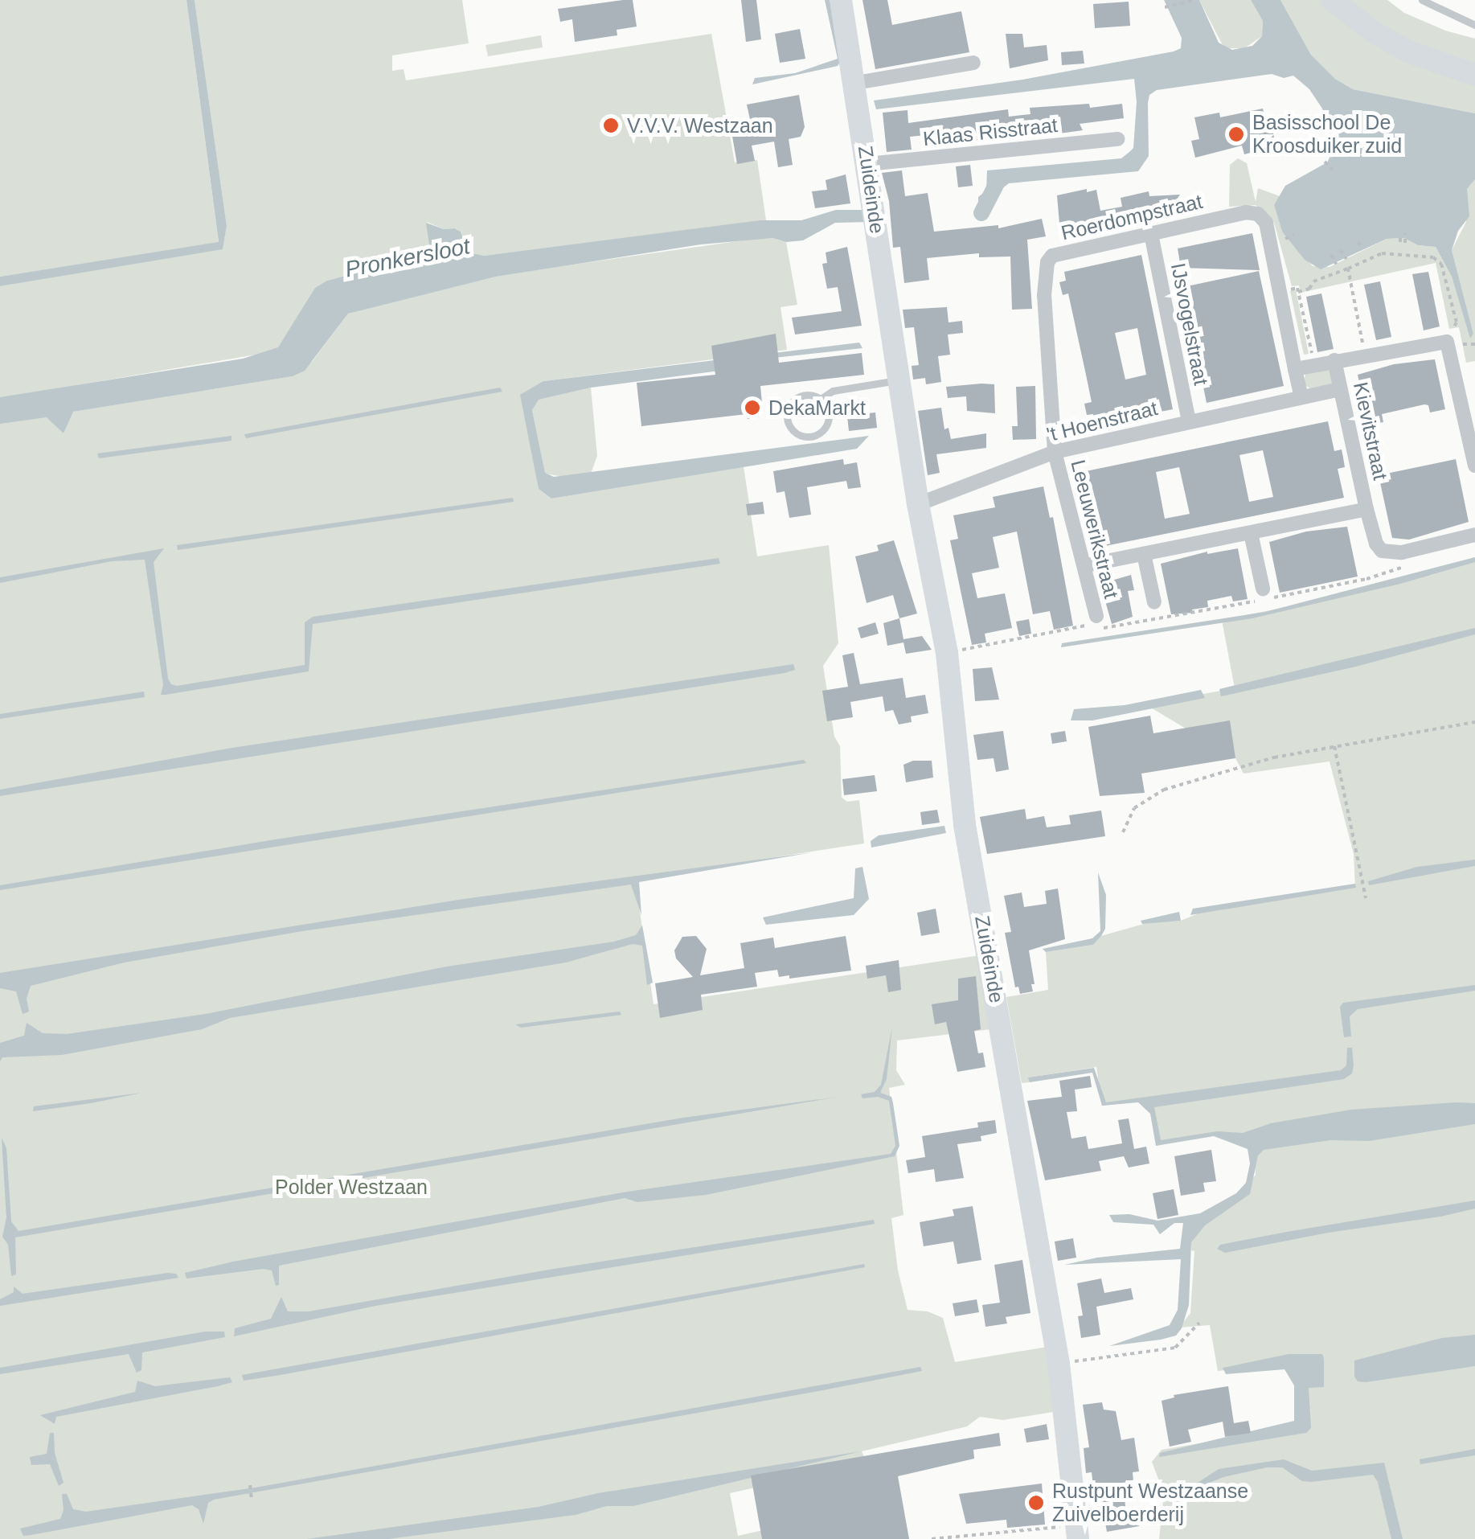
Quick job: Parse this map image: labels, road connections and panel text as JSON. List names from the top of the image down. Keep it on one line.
{"streets":{"street":["Klaas Risstraat","Zuideinde","Roerdompstraat","IJsvogelstraat","'t Hoenstraat","Kievitstraat","Leeuwerikstraat"]},"crossings":[["Klaas Risstraat","Zuideinde"],["Zuideinde","'t Hoenstraat"],["Roerdompstraat","IJsvogelstraat"],["Roerdompstraat","'t Hoenstraat"],["Roerdompstraat","Leeuwerikstraat"],["IJsvogelstraat","'t Hoenstraat"],["'t Hoenstraat","Kievitstraat"],["'t Hoenstraat","Leeuwerikstraat"]],"water":["Pronkersloot"],"parks":["Polder Westzaan"],"places":["V.V.V. Westzaan","Basisschool De Kroosduiker zuid","DekaMarkt","Rustpunt Westzaanse Zuivelboerderij"]}
